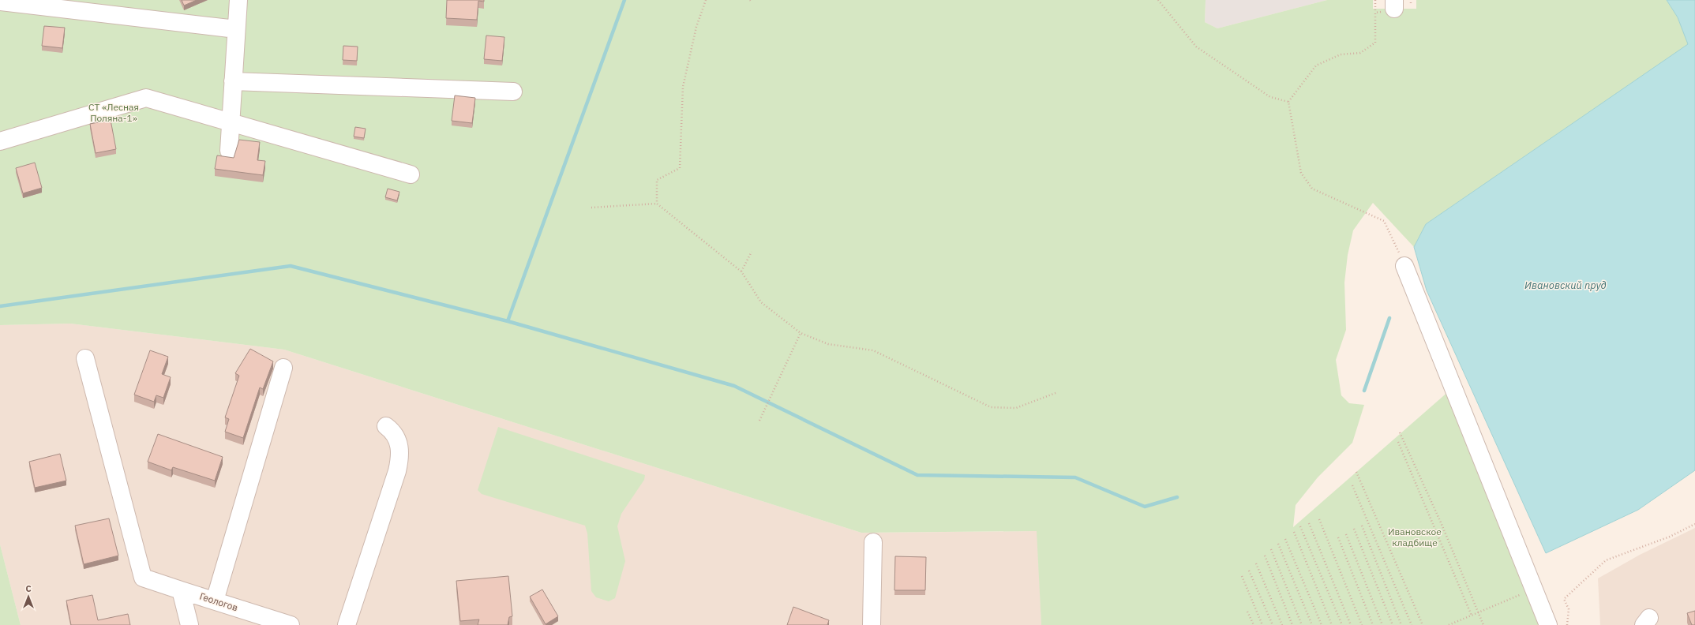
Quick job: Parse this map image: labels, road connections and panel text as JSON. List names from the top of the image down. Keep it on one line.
{"streets":{"street":["Геологов"]},"water":["Ивановский пруд"],"parks":["СТ «Лесная Поляна-1»","Ивановское кладбище"],"north":"top"}
